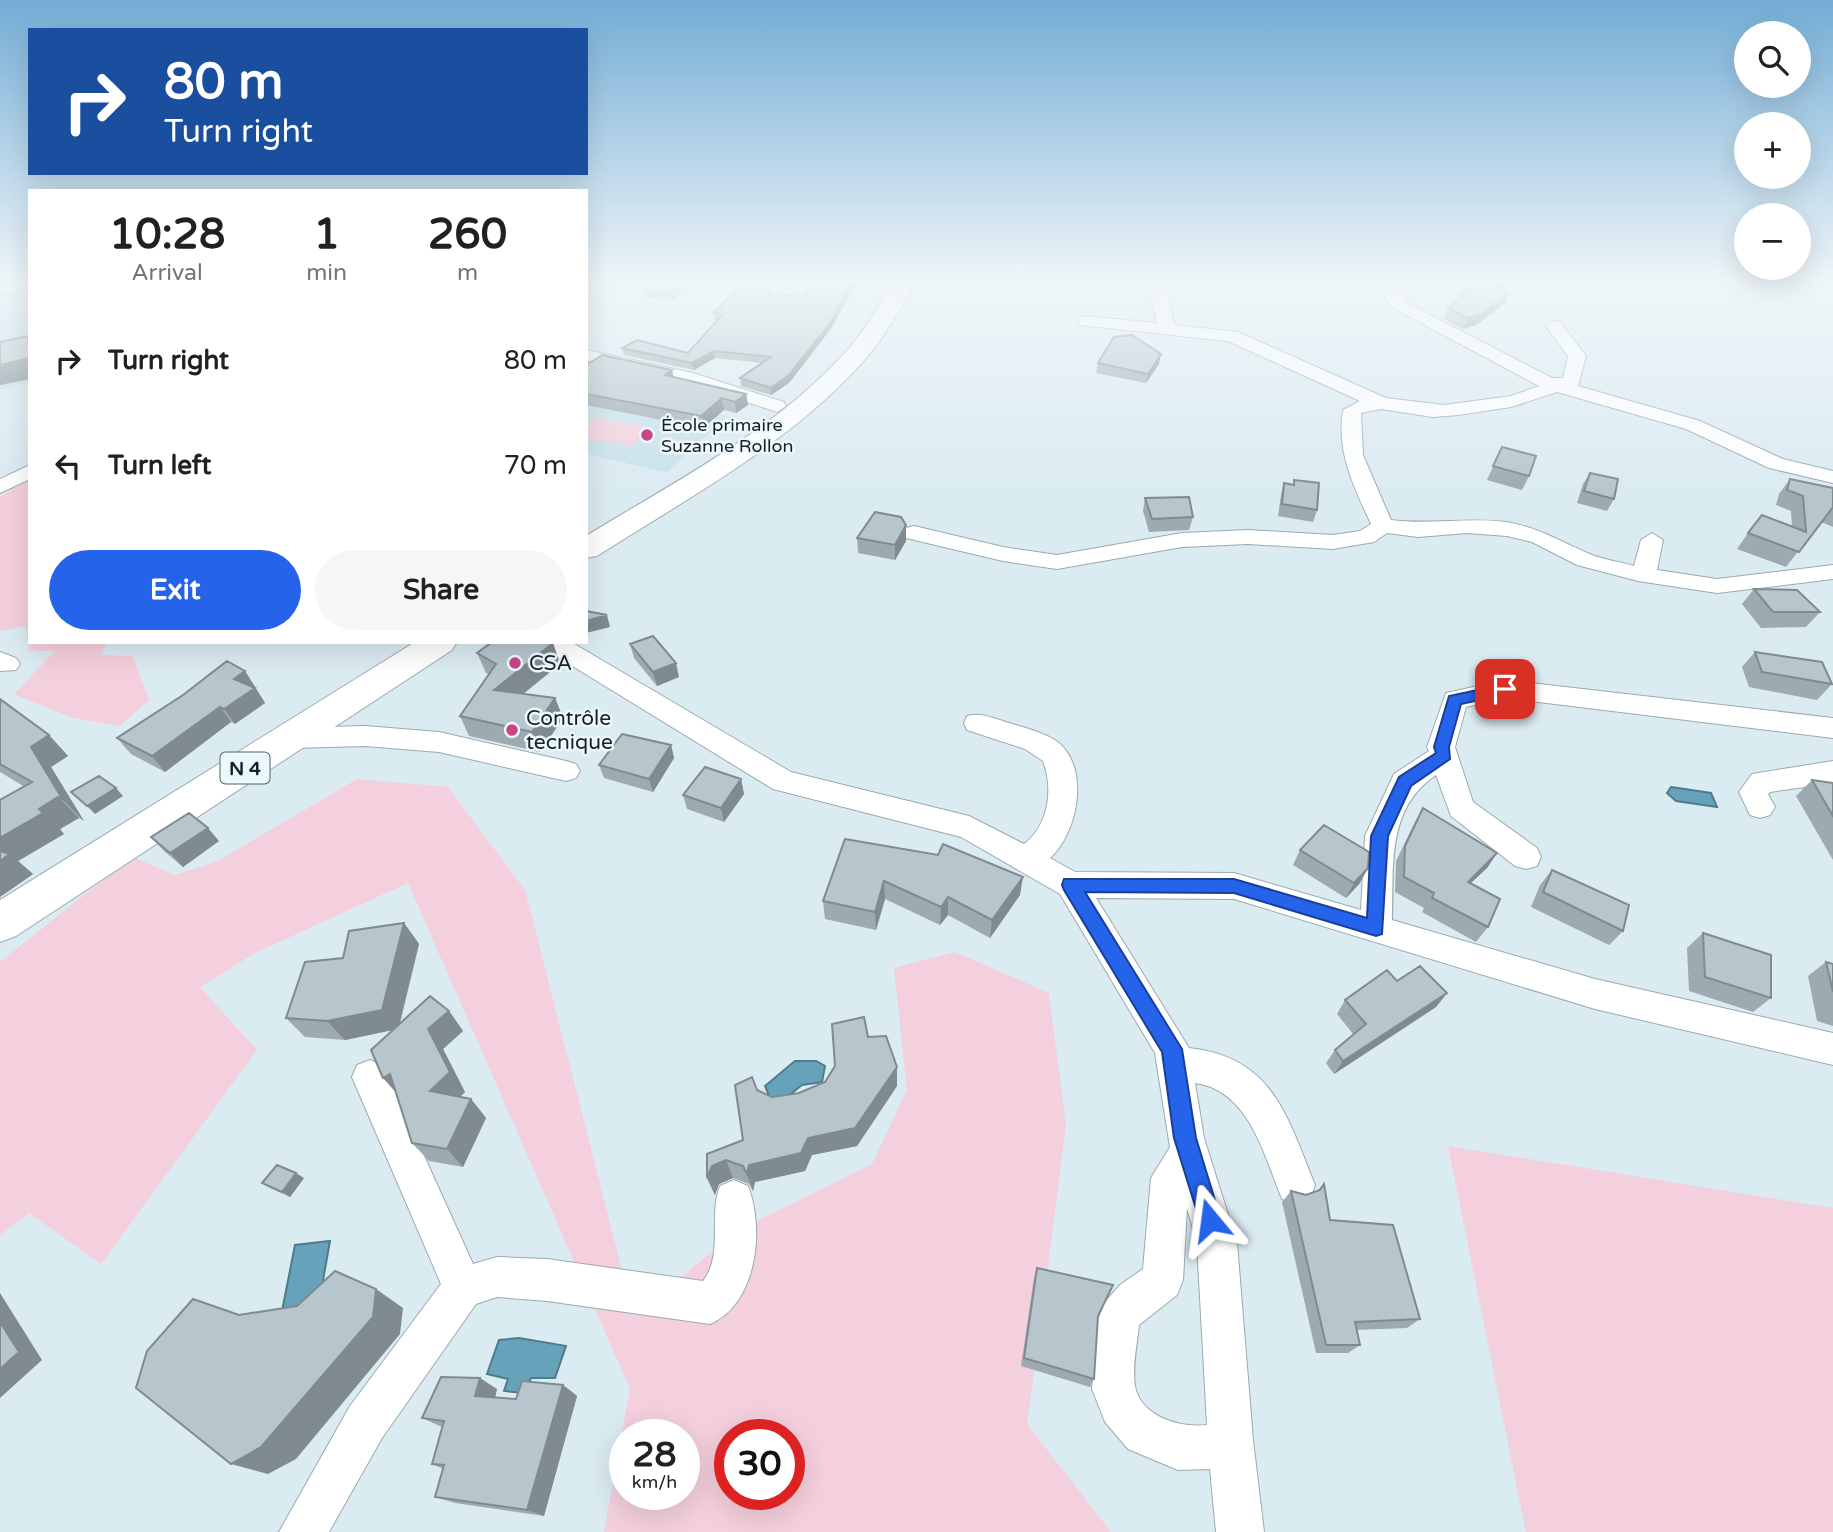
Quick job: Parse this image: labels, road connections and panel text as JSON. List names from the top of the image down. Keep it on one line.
{"streets":{"main road":["N 4"]},"places":["École primaire Suzanne Rollon","CSA","Contrôle tecnique"],"page":{"map_buttons":["+","−"],"turn":["80 m","Turn right"],"eta":["10:28","Arrival","1","min","260","m"],"list":[{"name":"Turn right","value":"80 m"},{"name":"Turn left","value":"70 m"}],"buttons":["Exit","Share"],"speed":"28 km/h","limit":"30"}}
